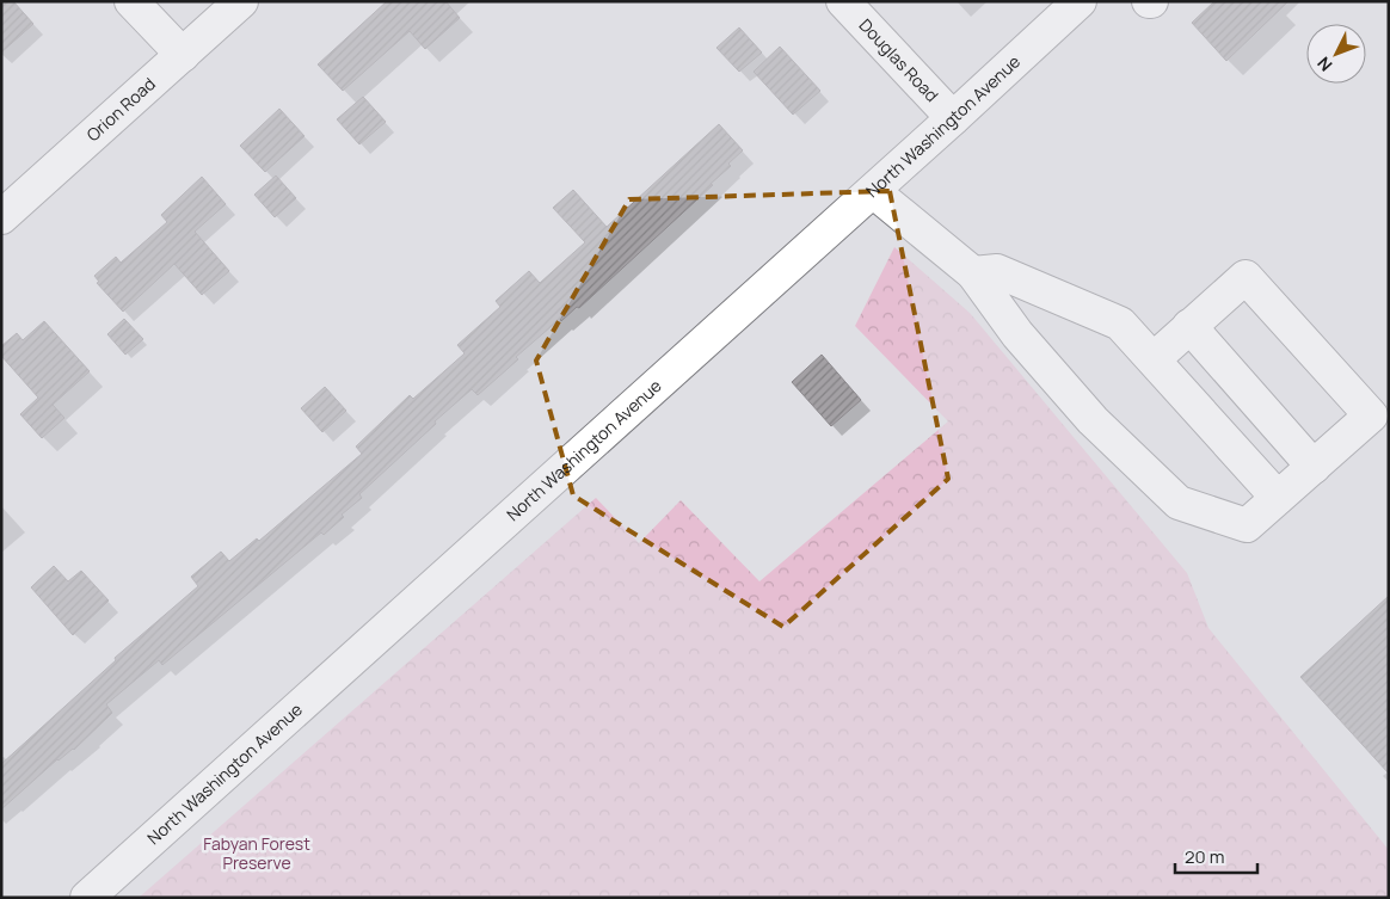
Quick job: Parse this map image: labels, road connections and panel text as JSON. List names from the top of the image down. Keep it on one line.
{"streets":{"main road":["Douglas Road","Orion Road","North Washington Avenue"]},"crossings":[["Douglas Road","North Washington Avenue"]],"parks":["Fabyan Forest Preserve"],"scale_bar":"20 m","north":"bottom left"}
